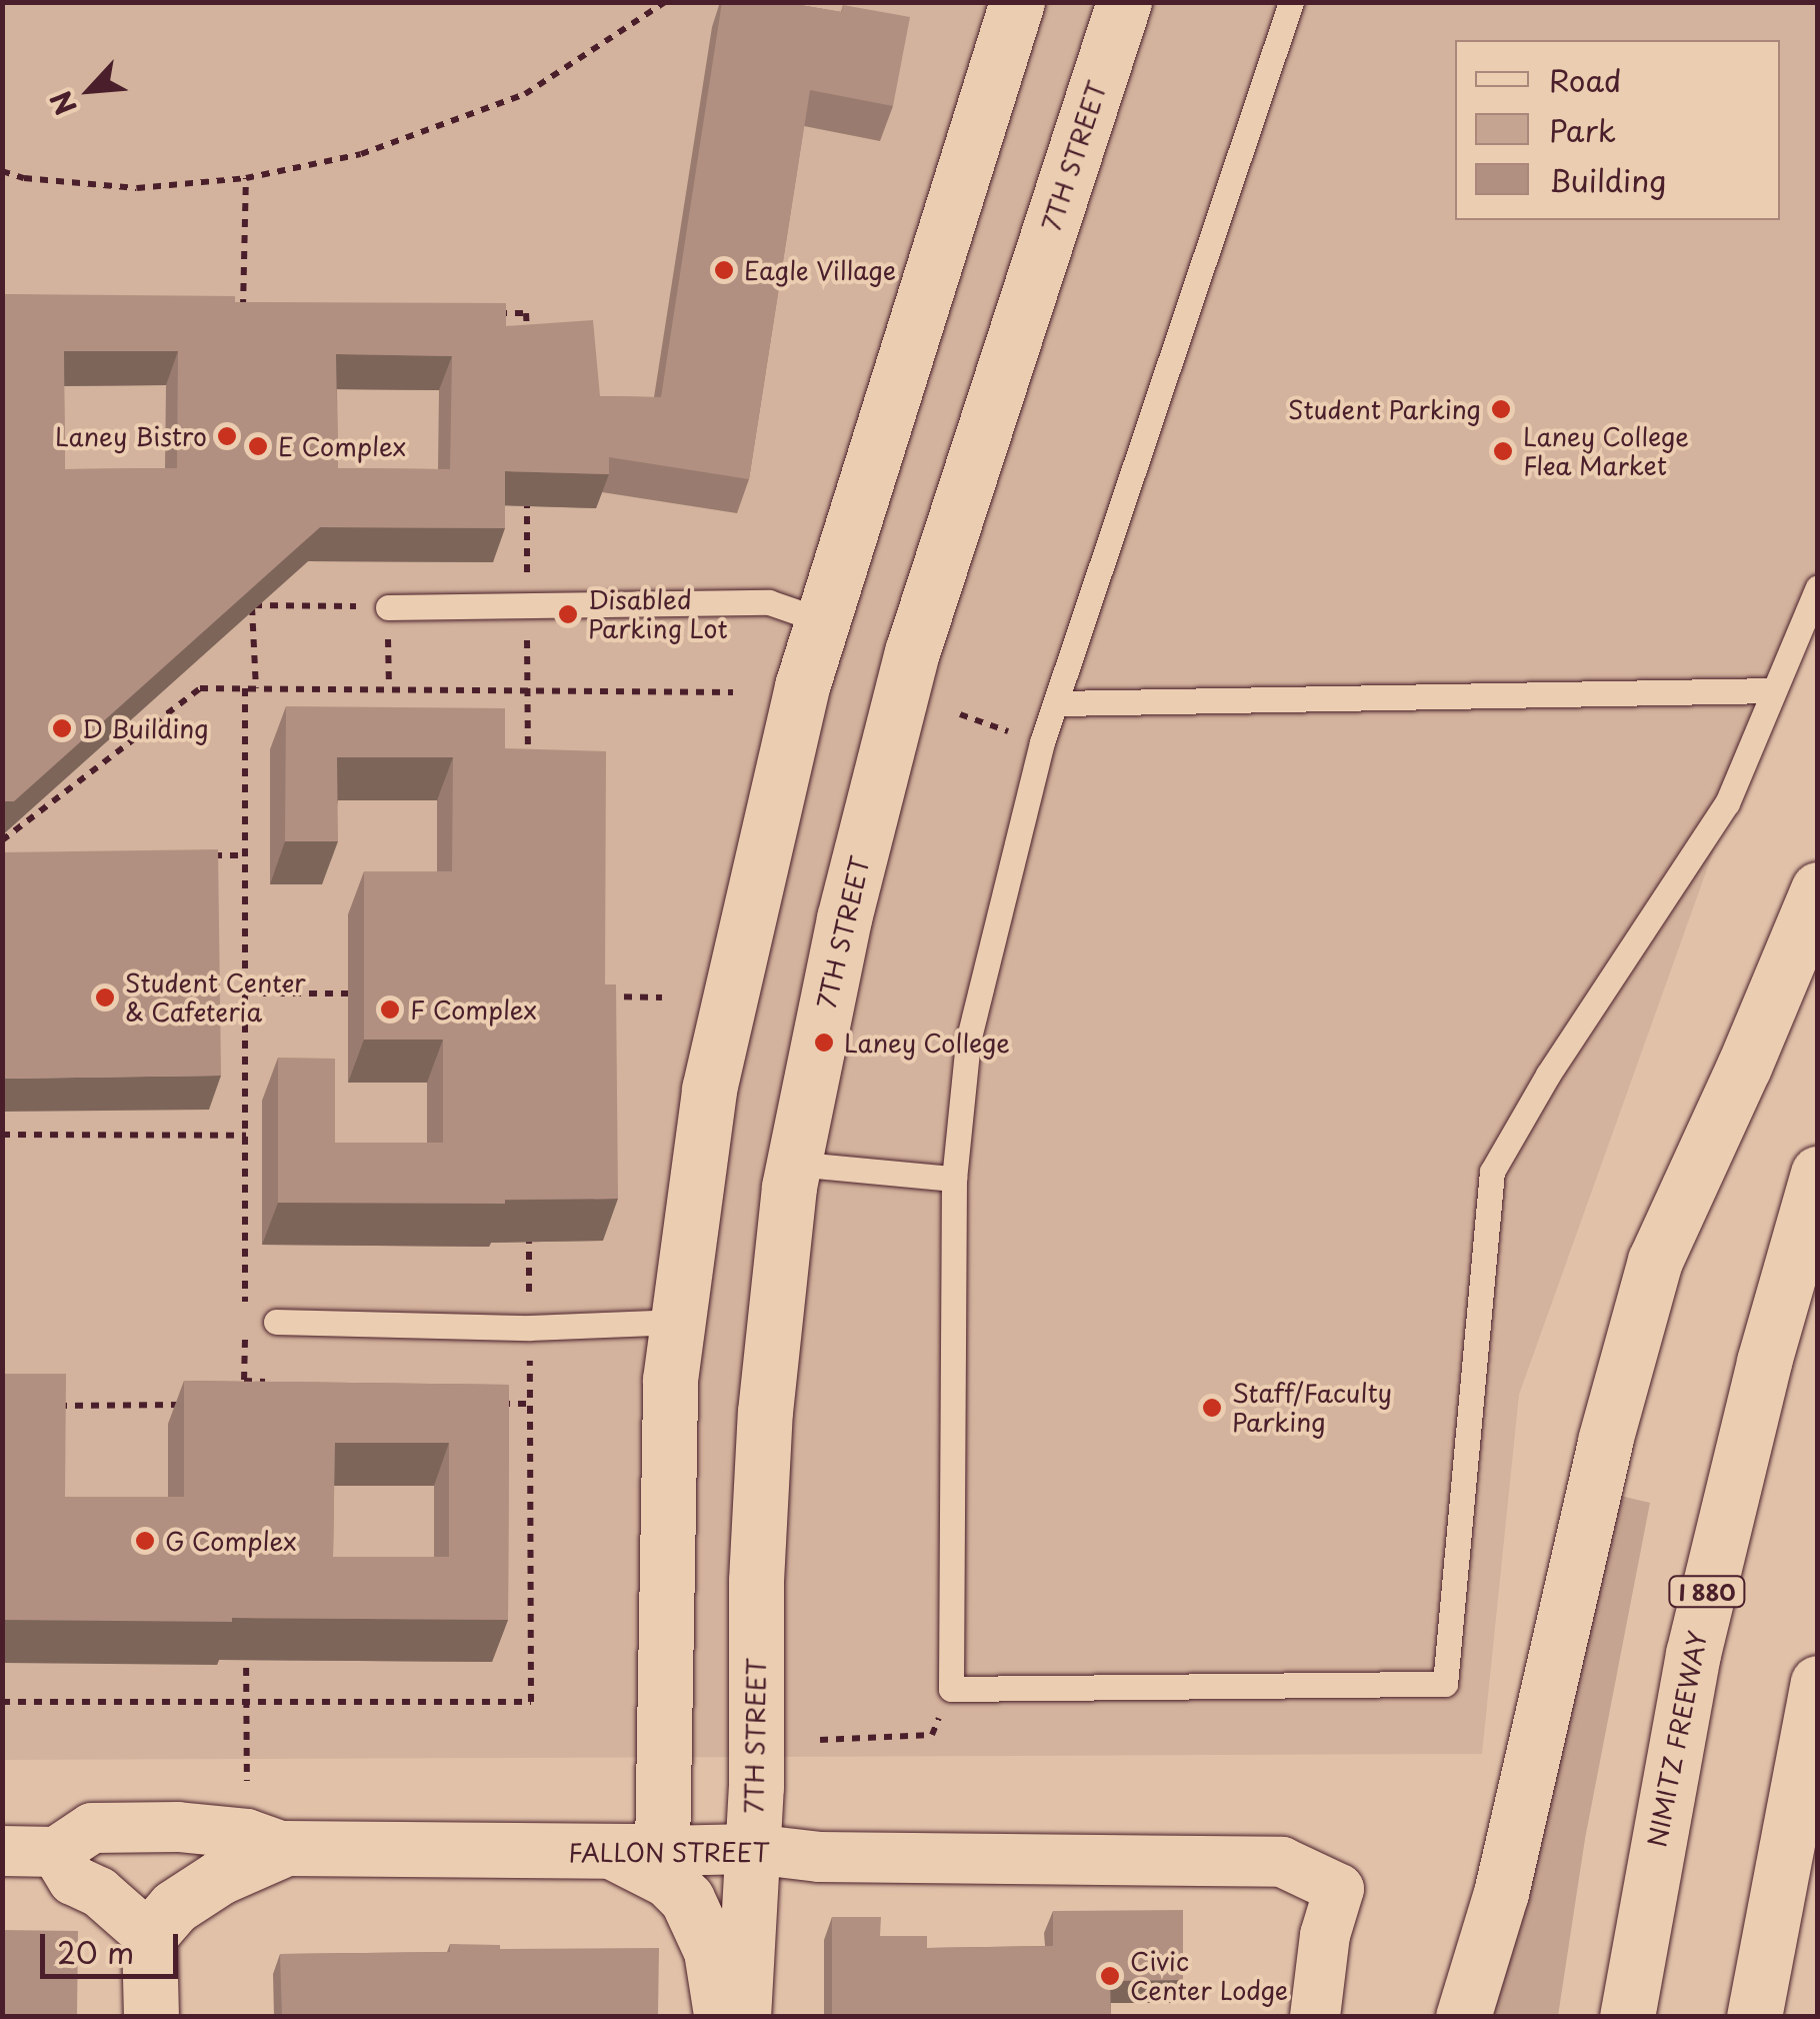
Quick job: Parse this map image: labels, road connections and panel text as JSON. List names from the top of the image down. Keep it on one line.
{"streets":{"main road":["7TH STREET","I 880","NIMITZ FREEWAY","FALLON STREET"]},"crossings":[["7TH STREET","FALLON STREET"]],"places":["Eagle Village","Student Parking","Laney Bistro","E Complex","Laney College Flea Market","Disabled Parking Lot","D Building","Student Center & Cafeteria","F Complex","Laney College","Staff/Faculty Parking","G Complex","Civic Center Lodge"],"legend":["Road","Park","Building"],"scale_bar":"20 m","north":"bottom left"}
